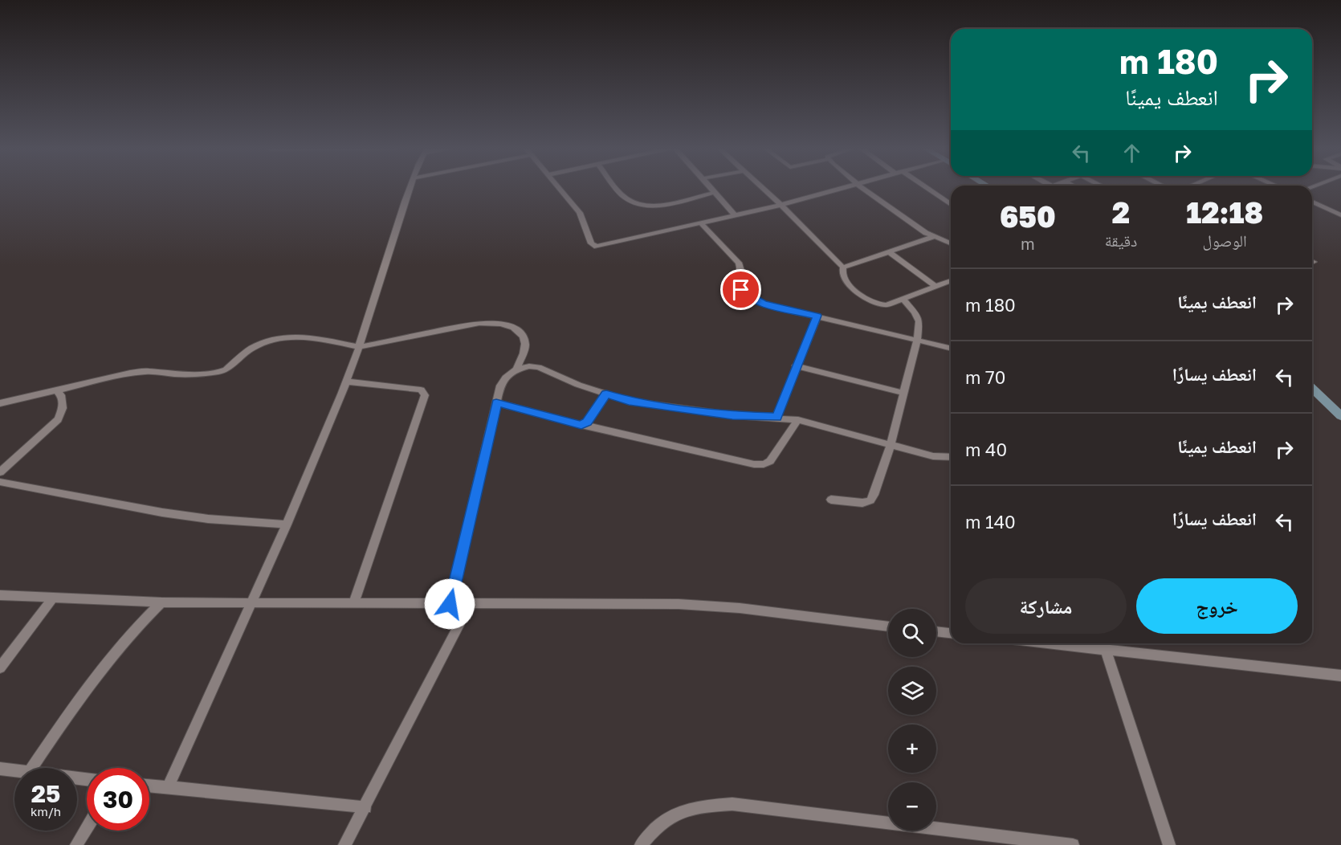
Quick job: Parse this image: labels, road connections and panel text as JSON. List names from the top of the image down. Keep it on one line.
{"page":{"turn":["180 m","انعطف يمينًا"],"eta":["12:18","الوصول","2","دقيقة","650","m"],"list":[{"name":"انعطف يمينًا","value":"180 m"},{"name":"انعطف يسارًا","value":"70 m"},{"name":"انعطف يمينًا","value":"40 m"},{"name":"انعطف يسارًا","value":"140 m"}],"buttons":["خروج","مشاركة"],"map_buttons":["+","−"],"speed":"25 km/h","limit":"30"}}
